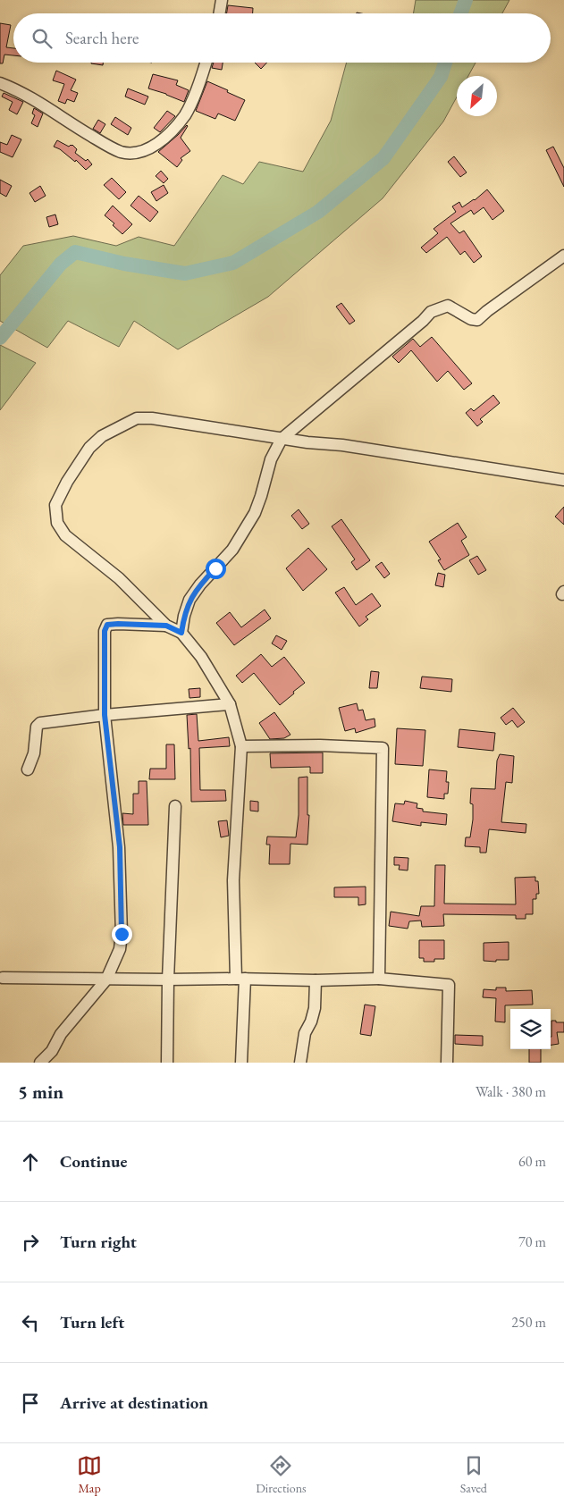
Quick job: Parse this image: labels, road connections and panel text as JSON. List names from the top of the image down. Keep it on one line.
{"north":"bottom left","page":{"search":"Search here","heading":["5 min","Walk · 380 m"],"list":[["Continue","60 m"],["Turn right","70 m"],["Turn left","250 m"],"Arrive at destination"],"nav":["Map","Directions","Saved"]}}
